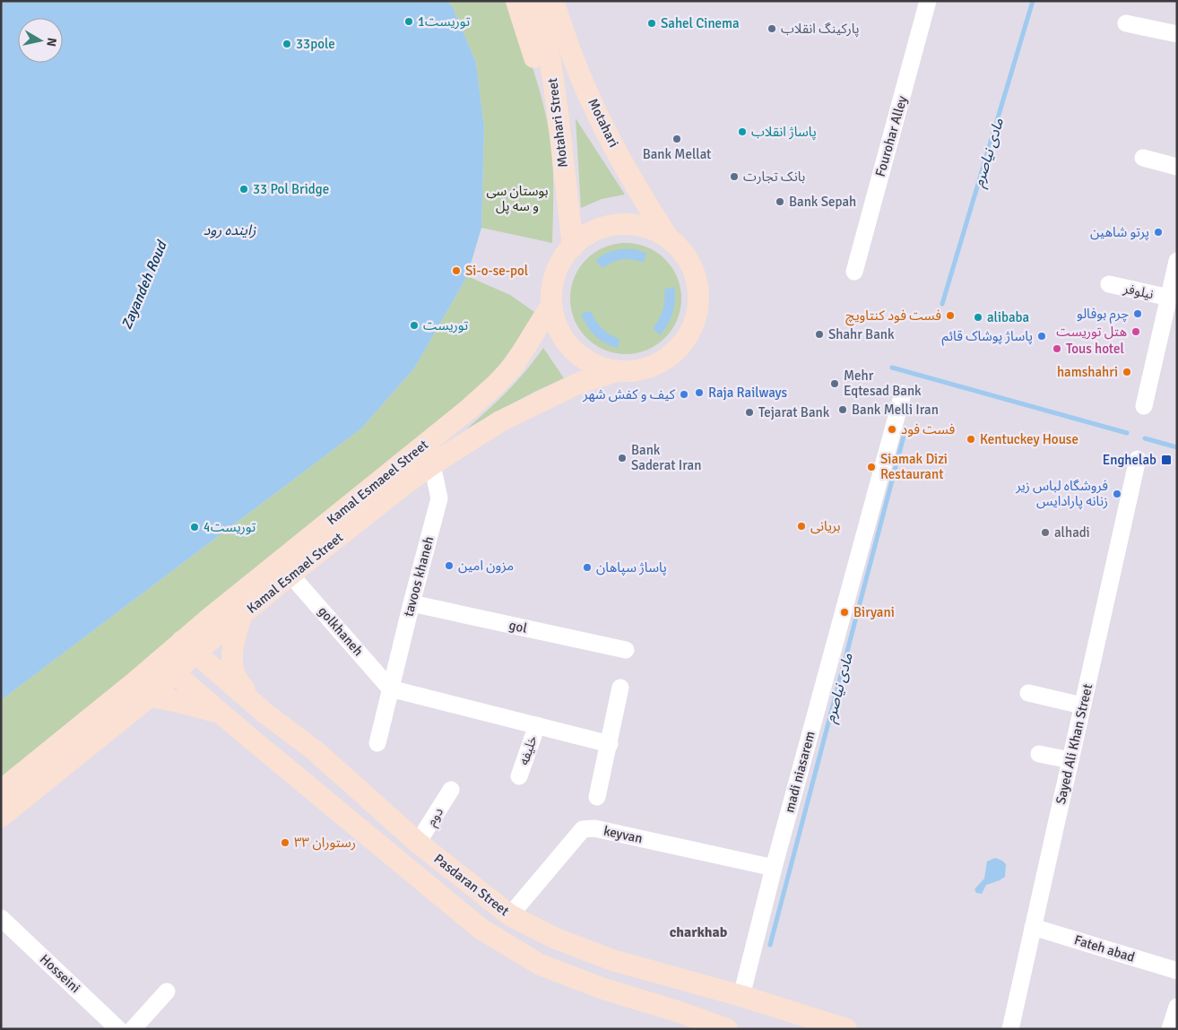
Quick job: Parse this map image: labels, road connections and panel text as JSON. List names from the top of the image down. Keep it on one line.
{"streets":{"main road":["Motahari Street","Motahari","Kamal Esmaeel Street","Kamal Esmael Street","Pasdaran Street"],"street":["Fourohar Alley","نیلوفر","tavoos khaneh","gol","golkhaneh","Sayed Ali Khan Street","خلیفه","madi niasarem","دوم","keyvan","Fateh abad","Hosseini"]},"crossings":[["Motahari Street","Motahari"],["Motahari Street","Kamal Esmaeel Street"],["Motahari Street","Kamal Esmael Street"],["Motahari","Kamal Esmaeel Street"],["Motahari","Kamal Esmael Street"],["Kamal Esmaeel Street","Kamal Esmael Street"],["Kamal Esmaeel Street","Pasdaran Street"],["Kamal Esmael Street","tavoos khaneh"],["Kamal Esmael Street","golkhaneh"],["Kamal Esmael Street","Pasdaran Street"],["tavoos khaneh","gol"],["tavoos khaneh","golkhaneh"],["Sayed Ali Khan Street","Fateh abad"],["madi niasarem","keyvan"],["madi niasarem","Pasdaran Street"],["دوم","Pasdaran Street"],["keyvan","Pasdaran Street"]],"districts":["charkhab"],"water":["مادی نیاصرم","زاینده رود","Zayandeh Roud"],"parks":["بوستان سی و سه پل"],"places":{"other":["توریست1","Sahel Cinema","پارکینگ انقلاب","33pole","پاساژ انقلاب","Bank Mellat","بانک تجارت","33 Pol Bridge","Bank Sepah","پرتو شاهین","Si-o-se-pol","چرم بوفالو","فست فود کنتاویچ","alibaba","توریست","هتل توریست","Shahr Bank","پاساژ پوشاک قائم","Tous hotel","hamshahri","Mehr Eqtesad Bank","Raja Railways","کیف و کفش شهر","Bank Melli Iran","Tejarat Bank","فست فود","Kentuckey House","Bank Saderat Iran","Siamak Dizi Restaurant","فروشگاه لباس زیر زنانه پارادایس","بریانی","توریست4","alhadi","مزون امین","پاساژ سپاهان","Biryani","رستوران ۳۳"],"transit":["Enghelab"]},"north":"right"}
